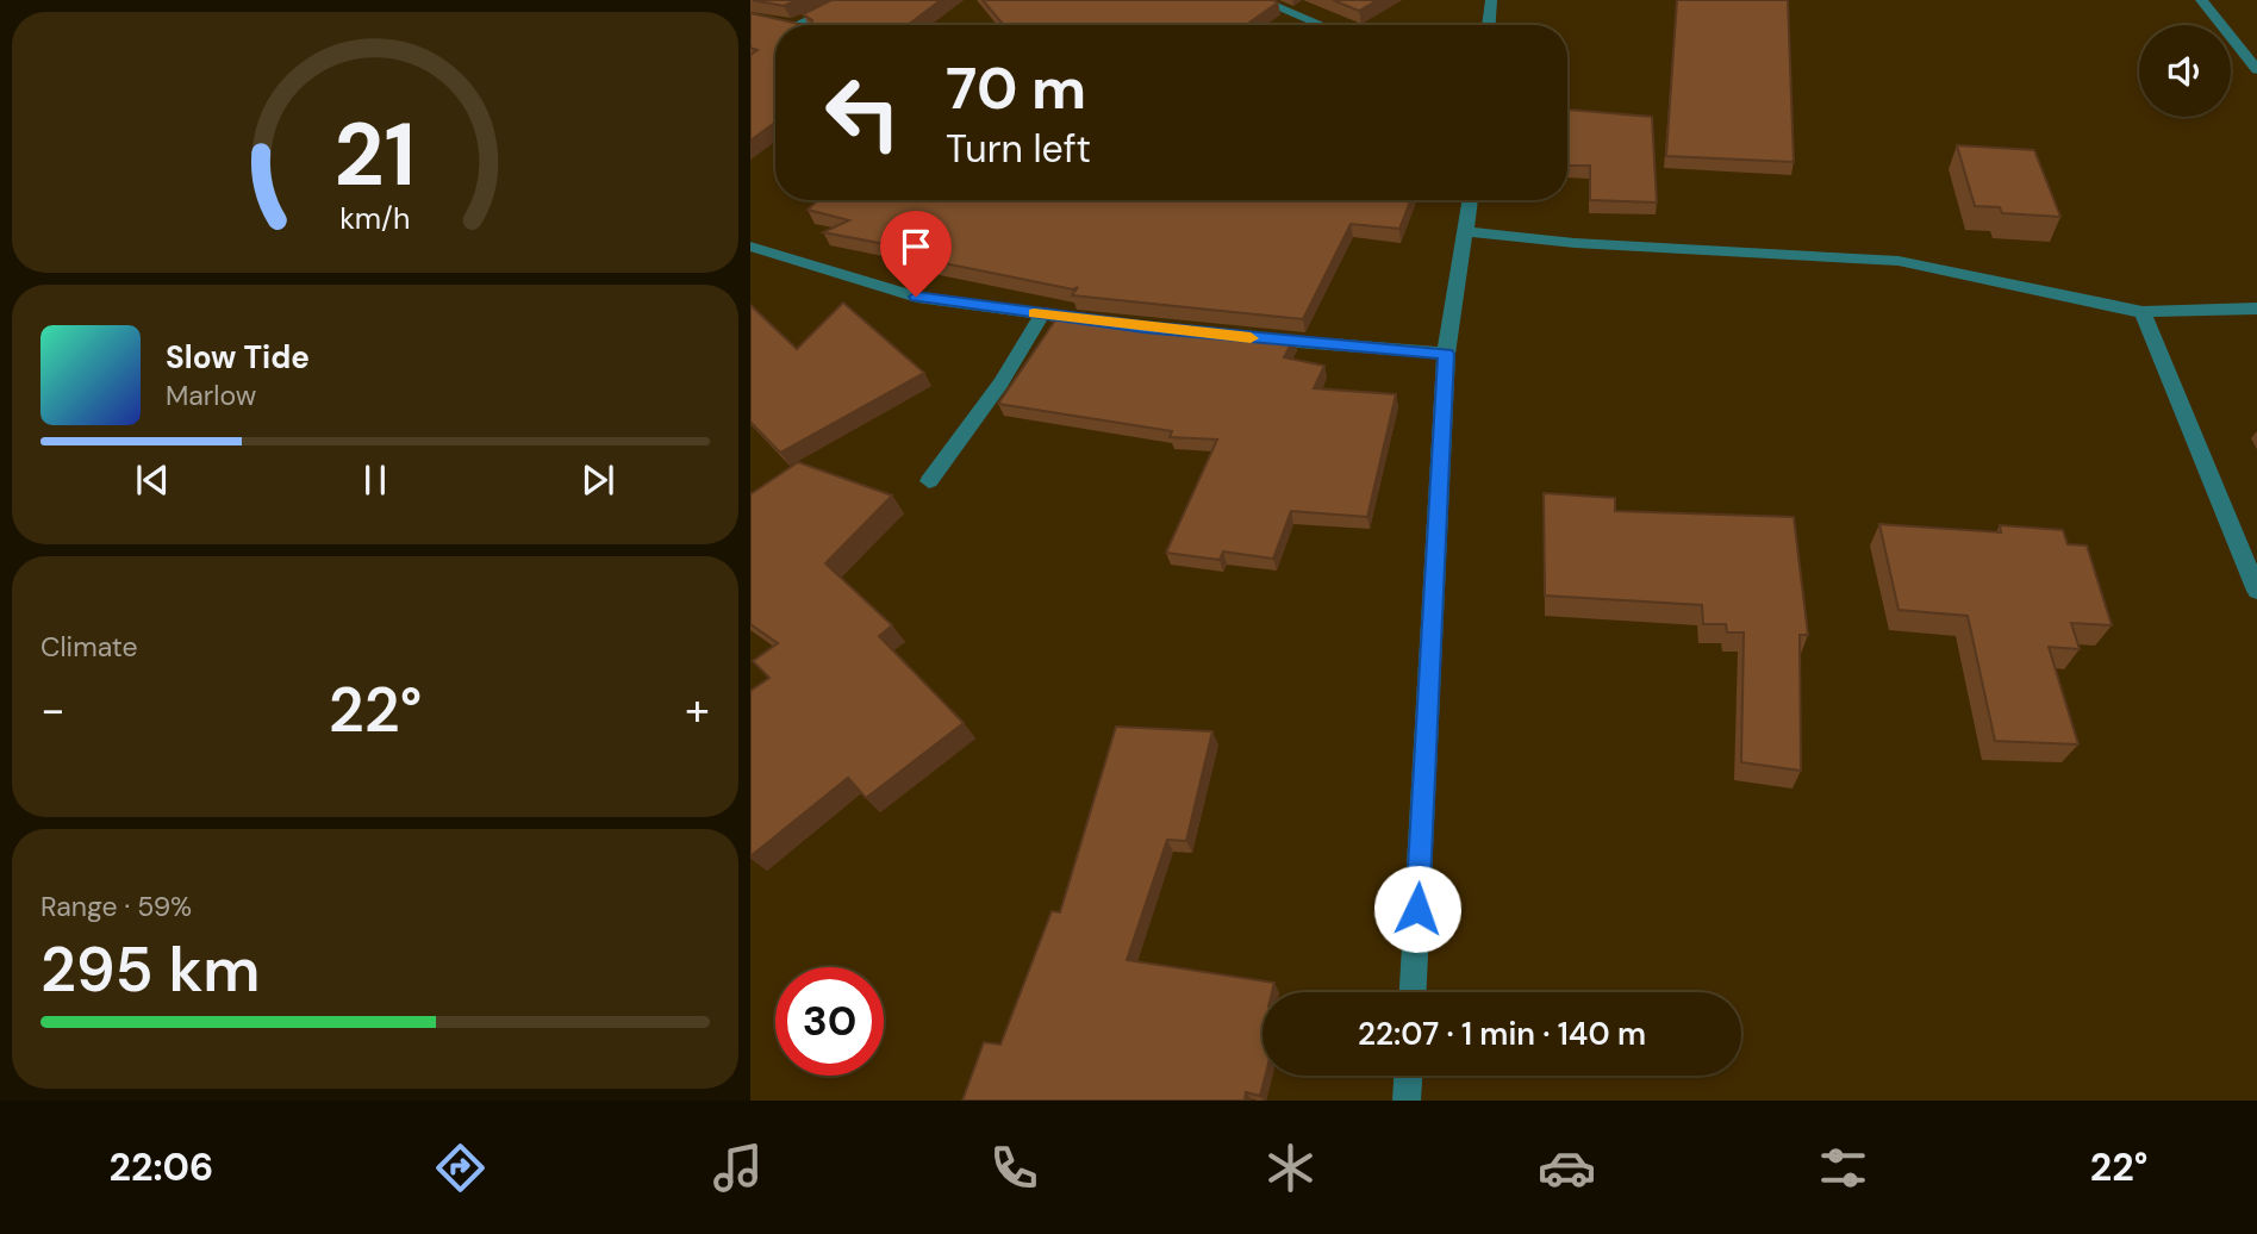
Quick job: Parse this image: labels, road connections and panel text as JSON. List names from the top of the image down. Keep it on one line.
{"page":{"turn":["70 m","Turn left"],"song":["Slow Tide","Marlow"],"tile":["Climate",["Range · 59%","295 km"]],"heat":["−","22°","+"],"limit":"30","trip":"22:07 · 1 min · 140 m","tabs":["22:06","22°"],"gauge":["21","km/h"]}}
